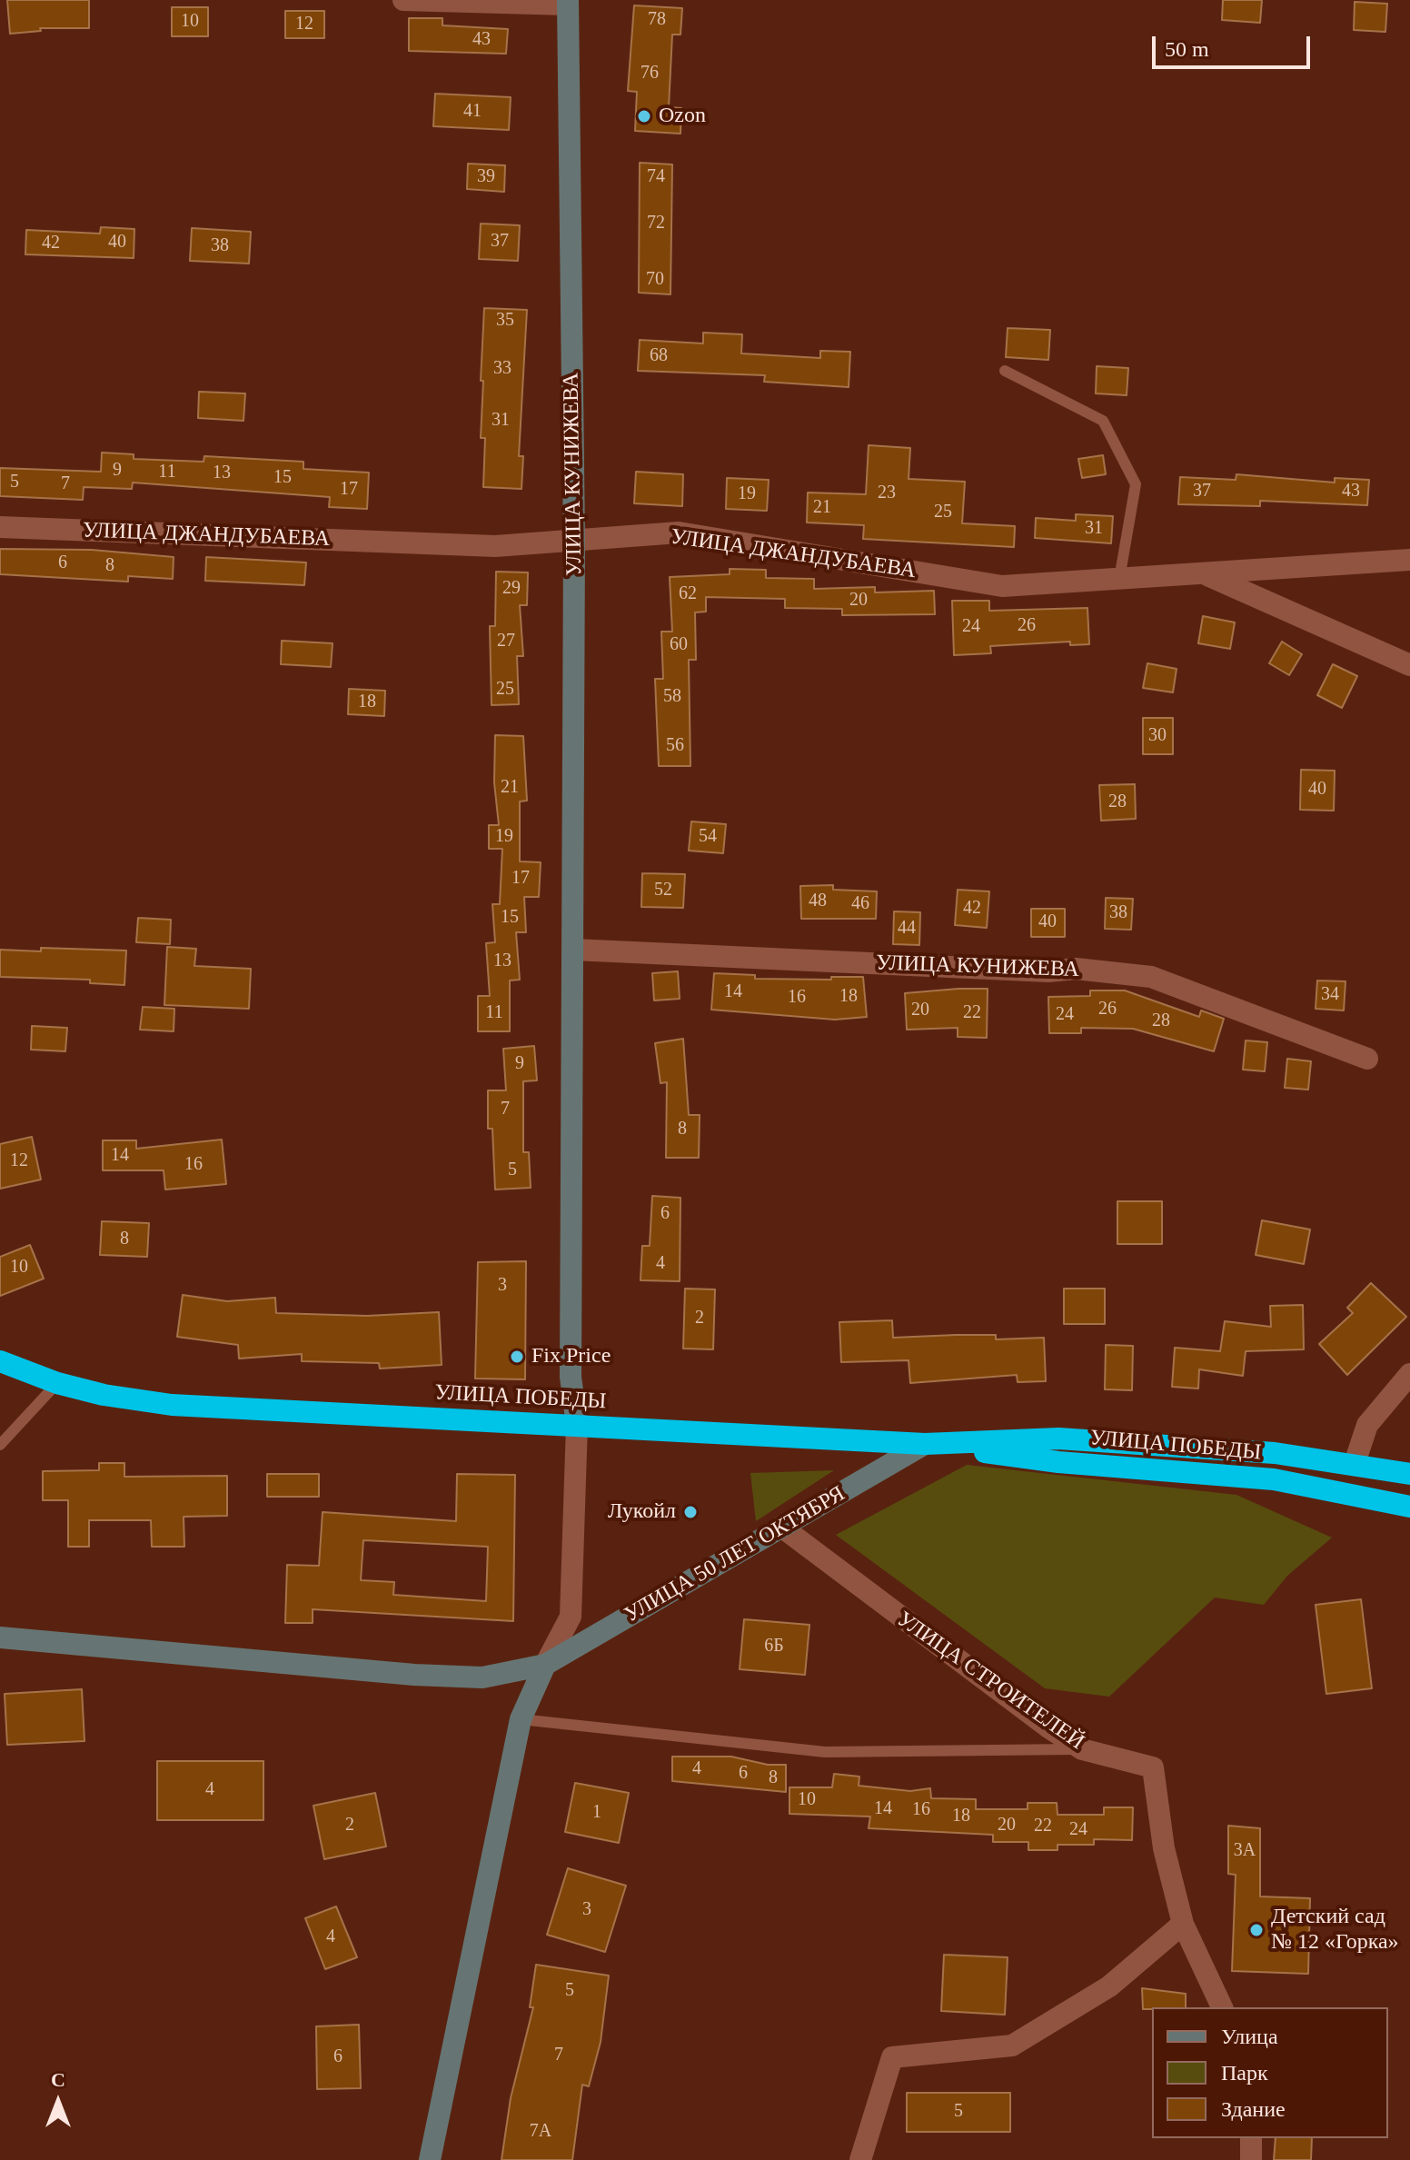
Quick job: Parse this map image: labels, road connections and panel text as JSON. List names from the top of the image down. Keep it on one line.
{"streets":{"highway":["УЛИЦА ПОБЕДЫ"],"street":["УЛИЦА КУНИЖЕВА","УЛИЦА ДЖАНДУБАЕВА","УЛИЦА 50 ЛЕТ ОКТЯБРЯ","УЛИЦА СТРОИТЕЛЕЙ"]},"crossings":[["УЛИЦА КУНИЖЕВА","УЛИЦА ДЖАНДУБАЕВА"],["УЛИЦА КУНИЖЕВА","УЛИЦА ПОБЕДЫ"],["УЛИЦА ПОБЕДЫ","УЛИЦА 50 ЛЕТ ОКТЯБРЯ"],["УЛИЦА 50 ЛЕТ ОКТЯБРЯ","УЛИЦА СТРОИТЕЛЕЙ"]],"places":["Ozon","Fix Price","Лукойл","Детский сад № 12 «Горка»"],"house_numbers":["78","10","12","43","76","41","39","74","72","37","40","42","38","70","35","68","33","31","9","11","13","15","5","7","17","37","43","23","19","21","25","31","6","8","29","62","20","26","24","27","60","25","58","18","30","56","21","40","28","19","54","17","52","48","46","42","38","15","40","44","13","14","34","18","16","26","20","11","22","24","28","9","7","8","14","12","16","5","6","8","4","10","3","2","6Б","4","6","8","4","10","14","16","1","18","2","20","22","24","3А","3","4","5","7","6","5","7А"],"legend":["Улица","Парк","Здание"],"scale_bar":"50 m","north":"top"}
